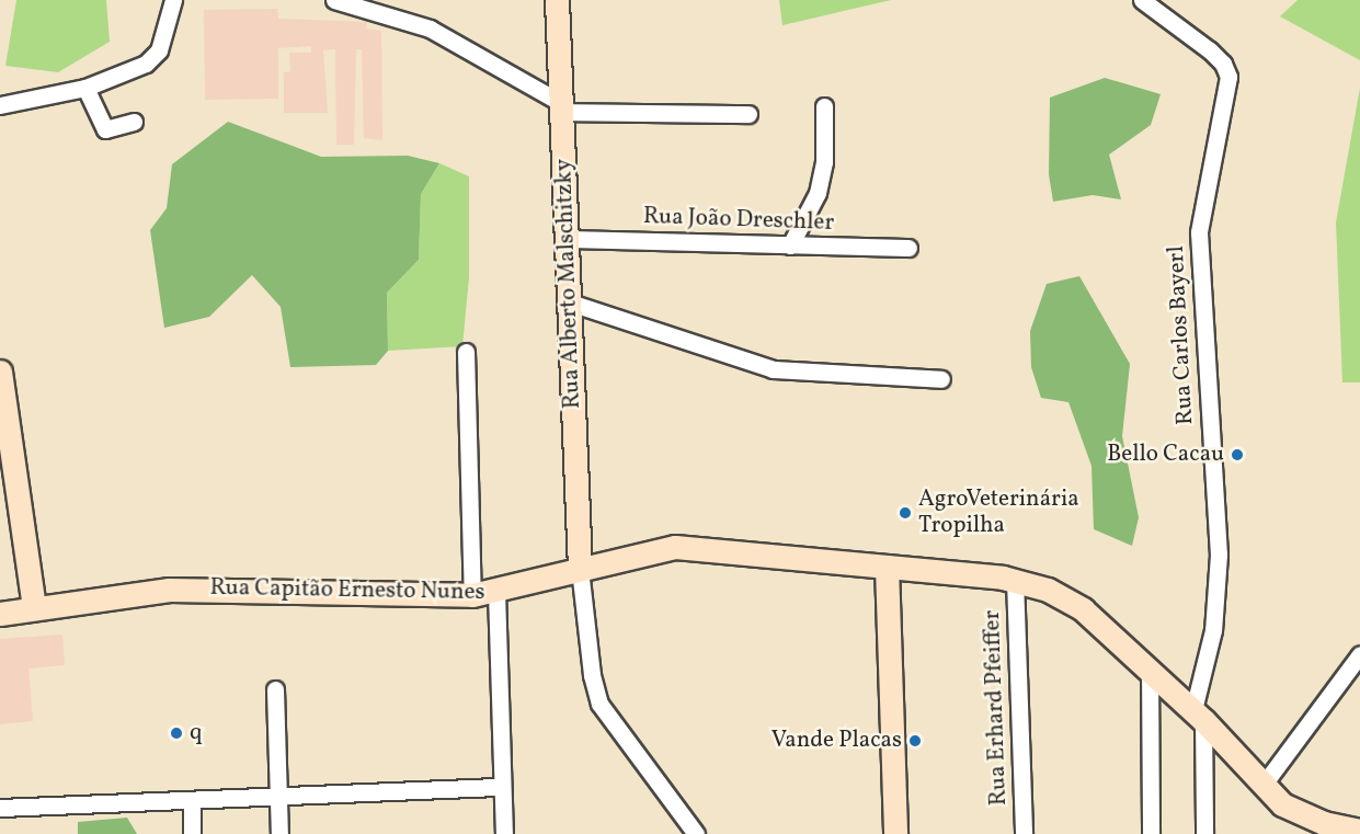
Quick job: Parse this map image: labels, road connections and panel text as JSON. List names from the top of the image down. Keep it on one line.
{"streets":{"main road":["Rua Alberto Malschitzky","Rua Capitão Ernesto Nunes"],"street":["Rua João Dreschler","Rua Carlos Bayerl","Rua Erhard Pfeiffer"]},"crossings":[["Rua João Dreschler","Rua Alberto Malschitzky"],["Rua Alberto Malschitzky","Rua Capitão Ernesto Nunes"],["Rua Carlos Bayerl","Rua Capitão Ernesto Nunes"],["Rua Capitão Ernesto Nunes","Rua Erhard Pfeiffer"]],"places":["Bello Cacau","AgroVeterinária Tropilha","q","Vande Placas"]}
